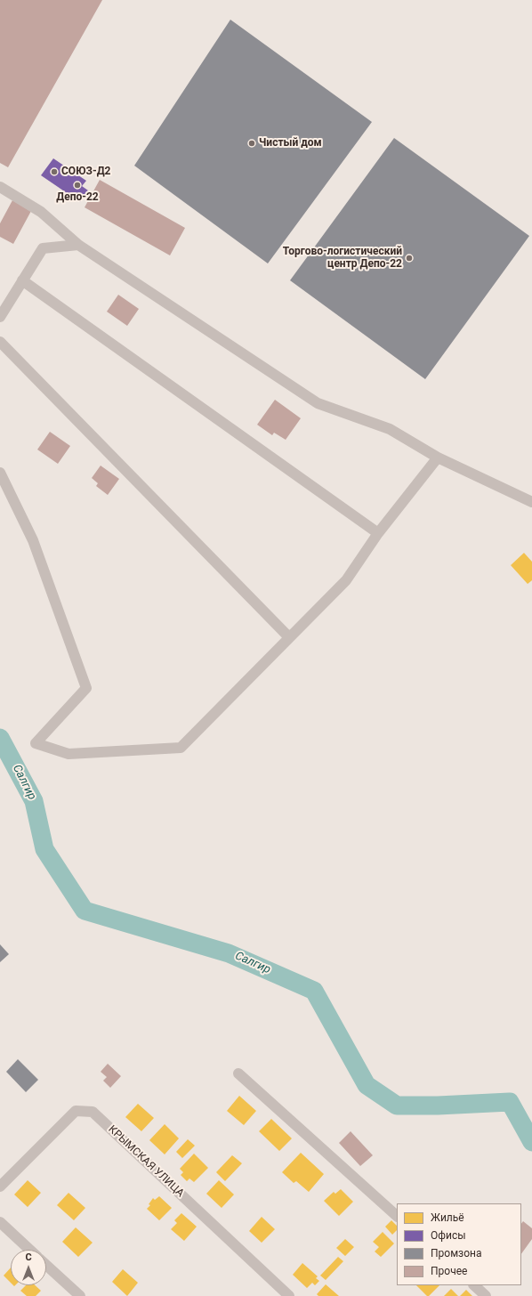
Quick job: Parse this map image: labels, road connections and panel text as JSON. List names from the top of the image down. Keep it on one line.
{"streets":{"street":["КРЫМСКАЯ УЛИЦА"]},"water":["Салгир"],"places":["Чистый дом","СОЮЗ-Д2","Депо-22","Торгово-логистический центр Депо-22"],"legend":["Жильё","Офисы","Промзона","Прочее"],"north":"top"}
